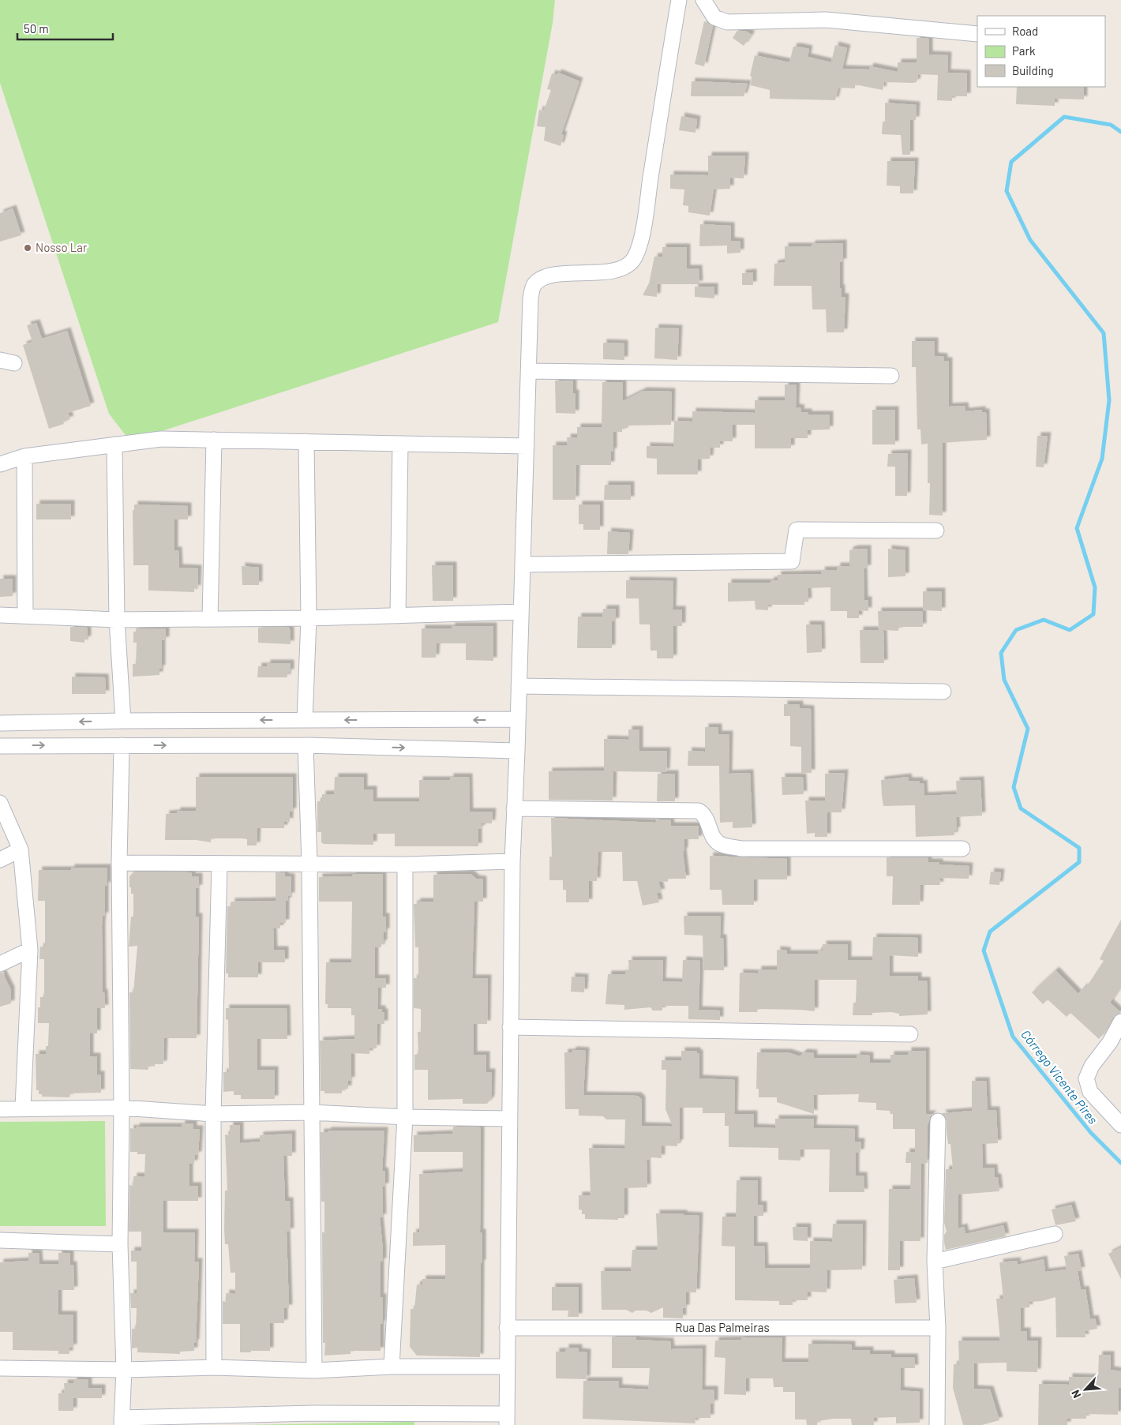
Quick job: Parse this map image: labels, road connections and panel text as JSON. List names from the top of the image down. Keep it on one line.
{"streets":{"street":["Rua Das Palmeiras"]},"water":["Córrego Vicente Pires"],"places":["Nosso Lar"],"legend":["Road","Park","Building"],"scale_bar":"50 m","north":"bottom left"}
